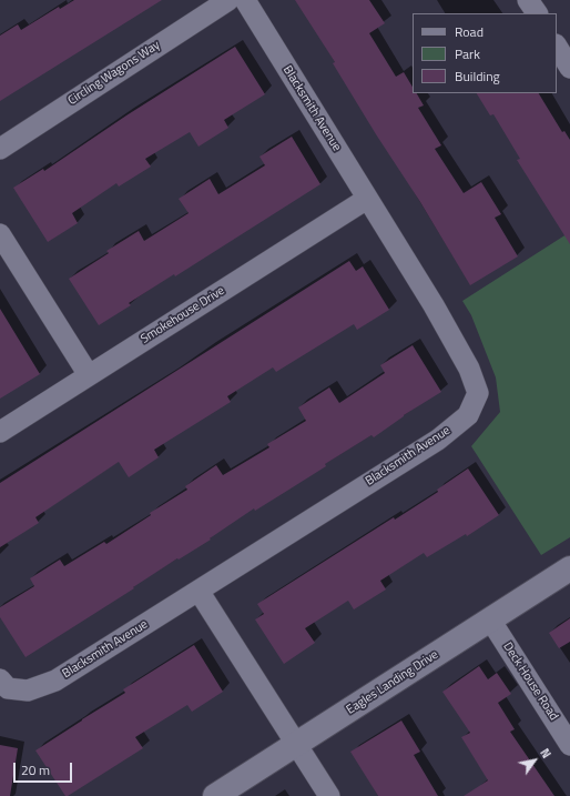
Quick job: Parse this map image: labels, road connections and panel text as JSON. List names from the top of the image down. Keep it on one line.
{"streets":{"street":["Circling Wagons Way","Blacksmith Avenue","Smokehouse Drive","Deck House Road","Eagles Landing Drive"]},"crossings":[["Blacksmith Avenue","Smokehouse Drive"],["Deck House Road","Eagles Landing Drive"]],"legend":["Road","Park","Building"],"scale_bar":"20 m","north":"top right"}
